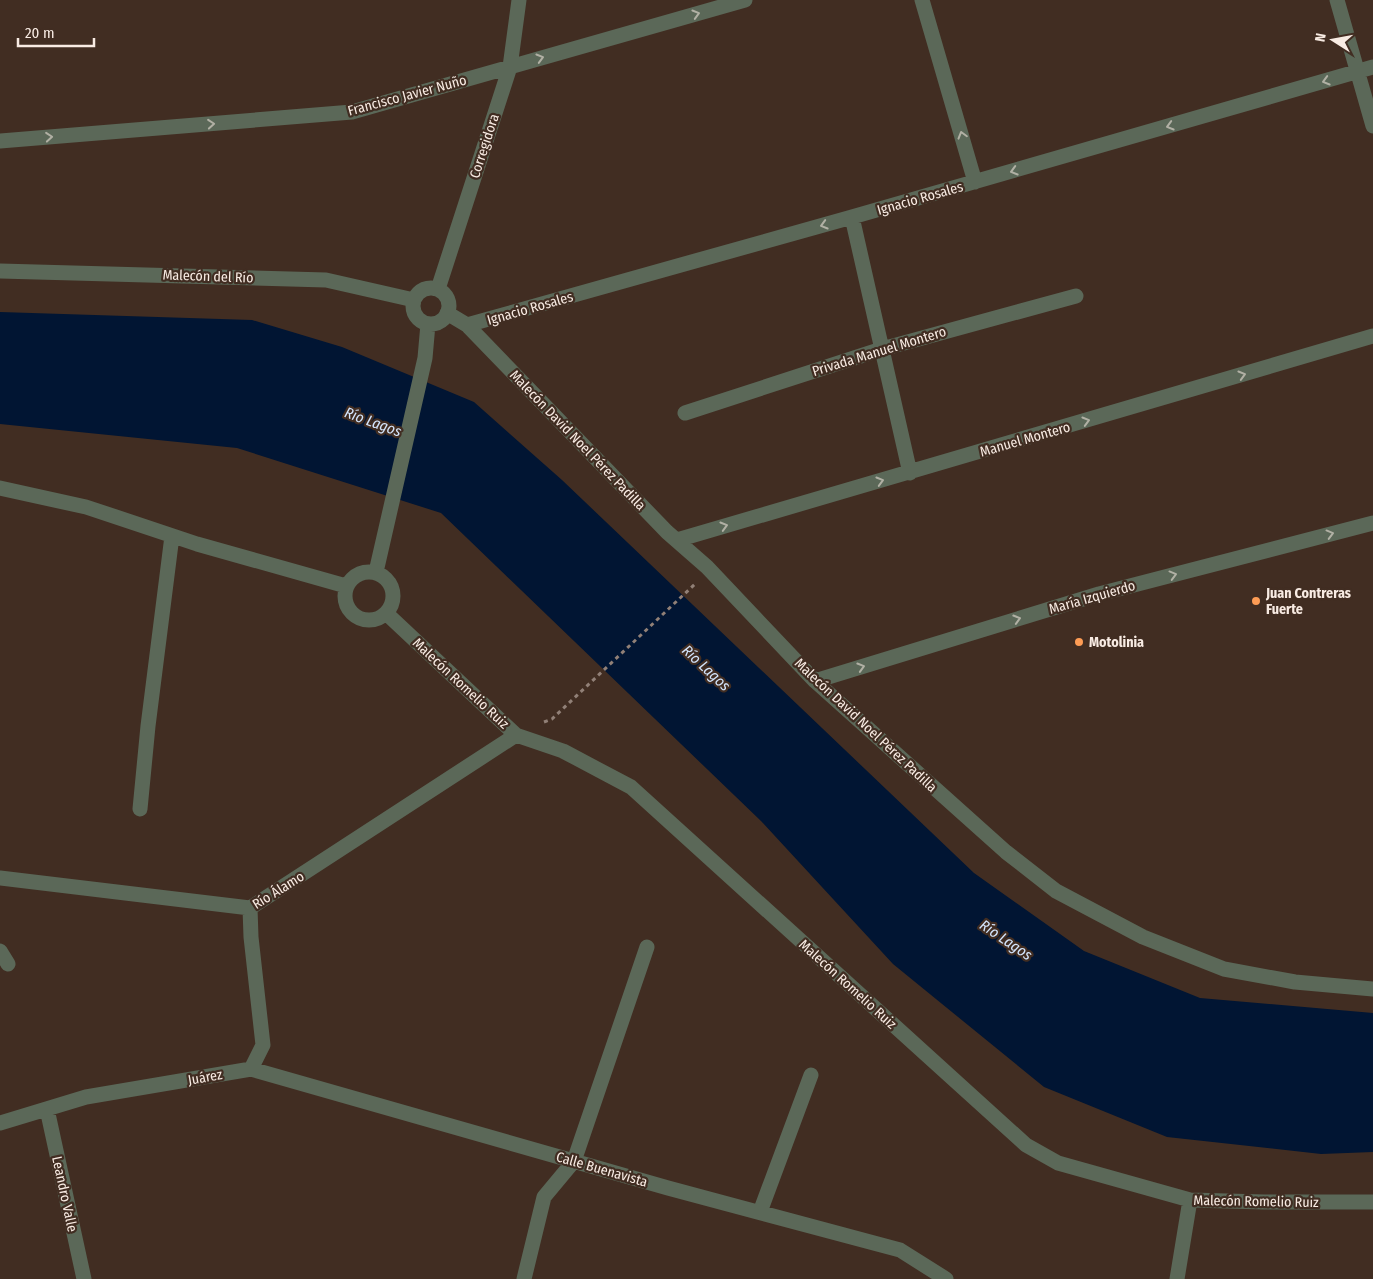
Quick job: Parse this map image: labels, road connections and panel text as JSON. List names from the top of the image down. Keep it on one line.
{"streets":{"street":["Francisco Javier Nuño","Corregidora","Ignacio Rosales","Malecón del Río","Privada Manuel Montero","Manuel Montero","Malecón David Noel Pérez Padilla","María Izquierdo","Malecón Romelio Ruiz","Río Álamo","Juárez","Calle Buenavista","Leandro Valle"]},"crossings":[["Francisco Javier Nuño","Corregidora"],["Corregidora","Malecón del Río"],["Corregidora","Malecón David Noel Pérez Padilla"],["Ignacio Rosales","Malecón David Noel Pérez Padilla"],["Malecón del Río","Malecón David Noel Pérez Padilla"],["Manuel Montero","Malecón David Noel Pérez Padilla"],["Malecón David Noel Pérez Padilla","María Izquierdo"],["Malecón Romelio Ruiz","Río Álamo"],["Juárez","Calle Buenavista"],["Juárez","Leandro Valle"]],"one_way":["Francisco Javier Nuño","Ignacio Rosales","Manuel Montero","María Izquierdo"],"water":["Río Lagos"],"places":["Juan Contreras Fuerte","Motolinia"],"scale_bar":"20 m","north":"left"}
